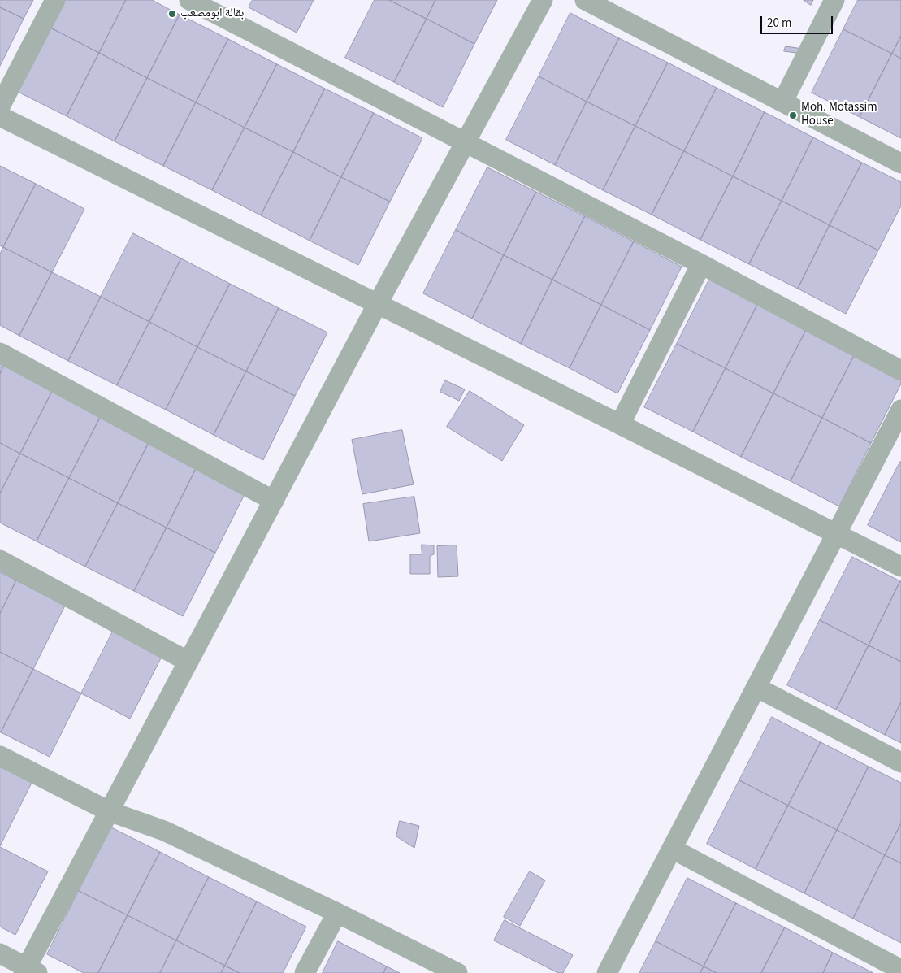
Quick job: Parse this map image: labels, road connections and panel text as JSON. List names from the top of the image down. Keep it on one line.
{"places":["بقالة ابومصعب","Moh. Motassim House"],"scale_bar":"20 m"}
